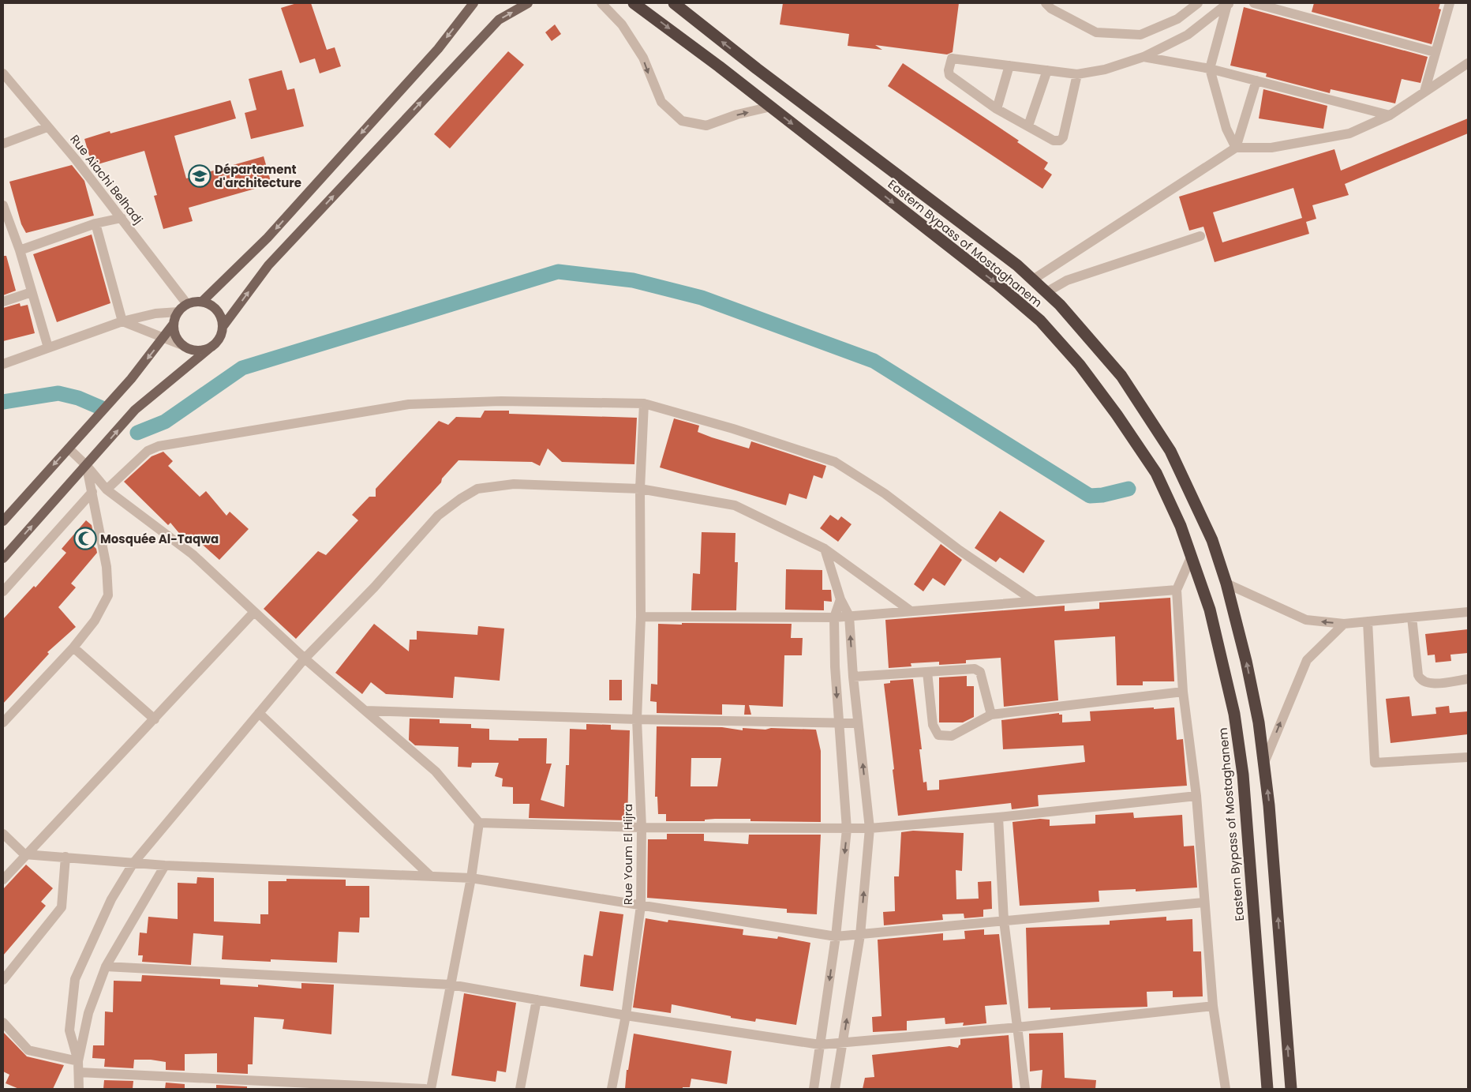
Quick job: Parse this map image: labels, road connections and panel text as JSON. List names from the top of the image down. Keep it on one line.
{"streets":{"highway":["Eastern Bypass of Mostaghanem"],"street":["Rue Aiachi Belhadj","Rue Youm El Hijra"]},"places":{"school or university":["Département d'architecture"],"mosque":["Mosquée Al-Taqwa"]}}
